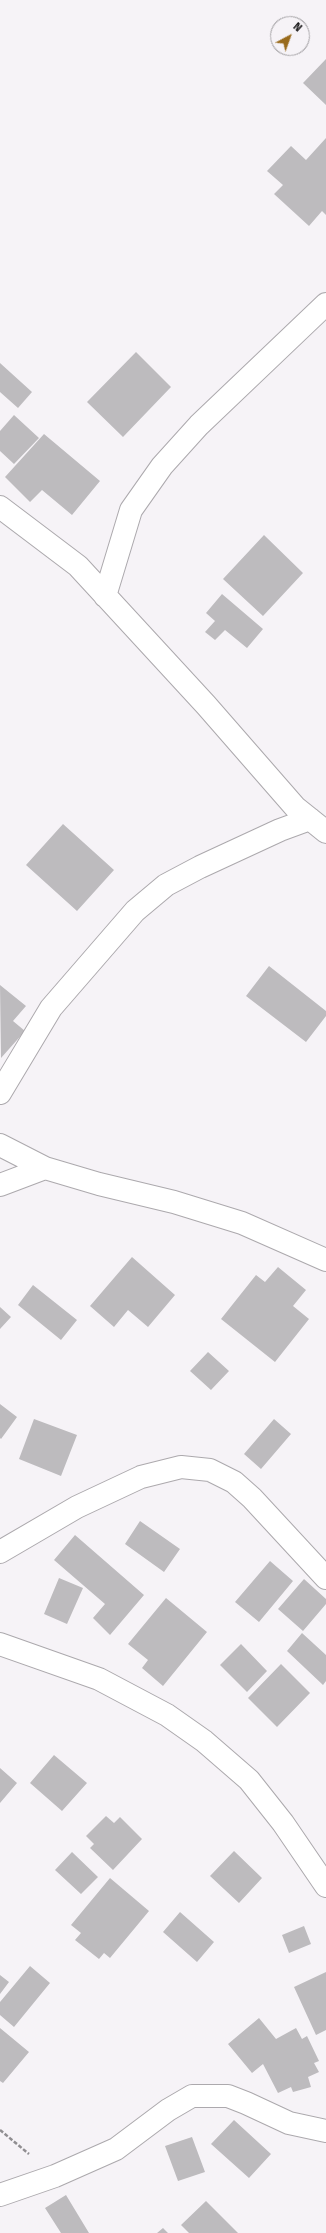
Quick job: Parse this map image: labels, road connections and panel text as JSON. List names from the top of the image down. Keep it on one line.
{"north":"top right"}
